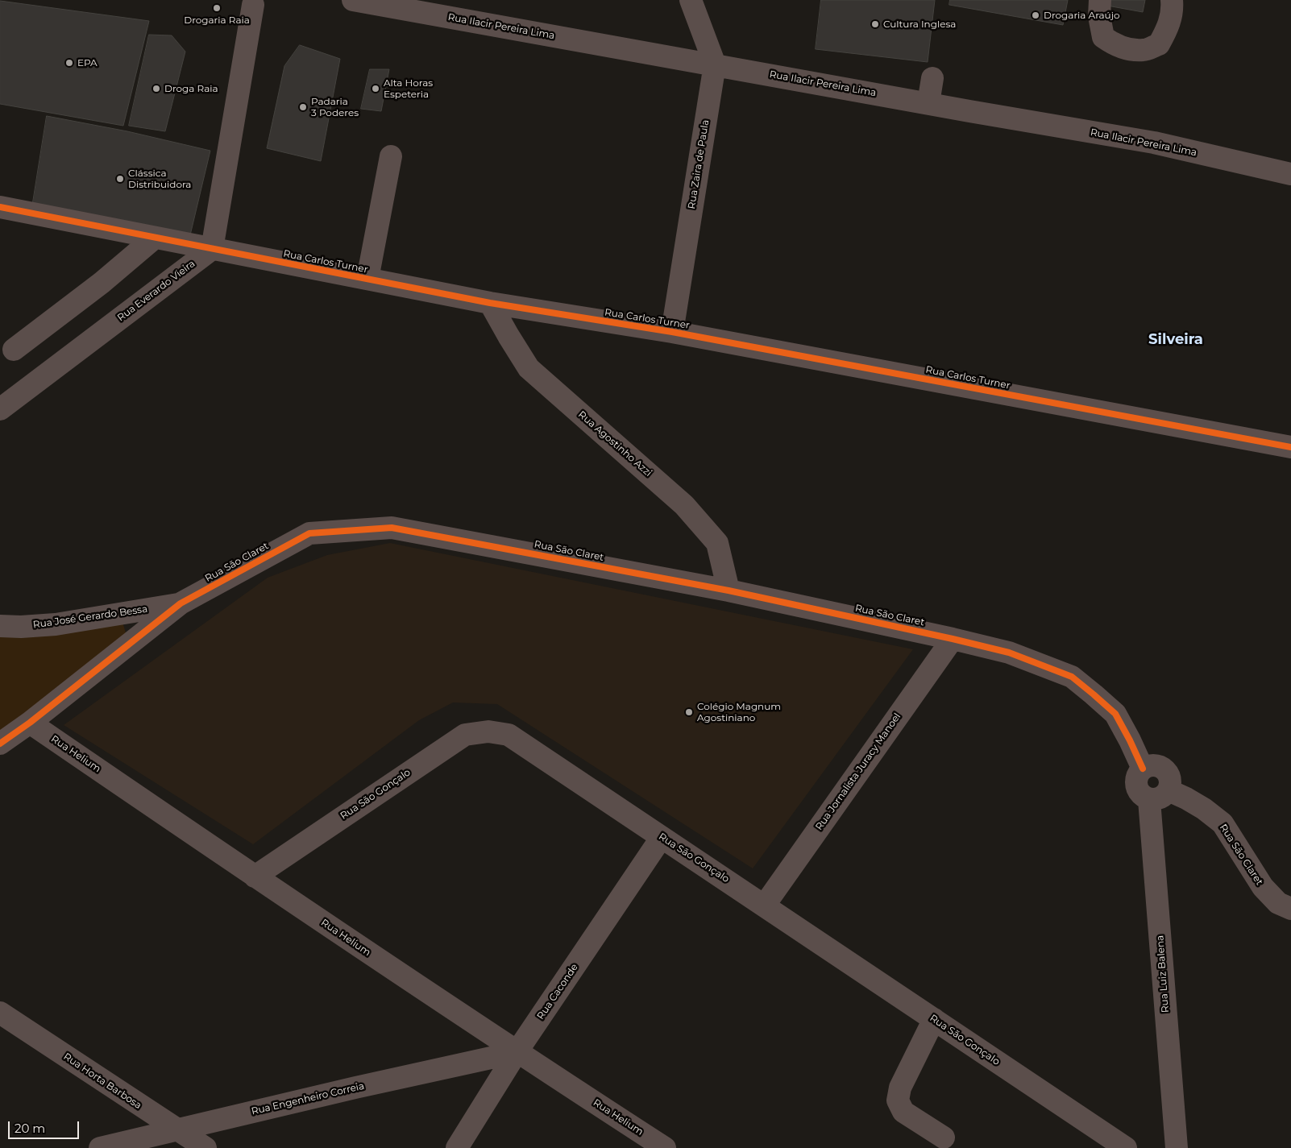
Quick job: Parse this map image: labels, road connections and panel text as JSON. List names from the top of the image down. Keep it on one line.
{"streets":{"street":["Rua Ilacir Pereira Lima","Rua Zaira de Paula","Rua Carlos Turner","Rua Everardo Vieira","Rua Agostinho Azzi","Rua São Claret","Rua José Gerardo Bessa","Rua Helium","Rua Jornalista Juracy Manoel","Rua São Gonçalo","Rua Luiz Balena","Rua Caconde","Rua Horta Barbosa","Rua Engenheiro Correia"]},"crossings":[["Rua Ilacir Pereira Lima","Rua Zaira de Paula"],["Rua Zaira de Paula","Rua Carlos Turner"],["Rua Carlos Turner","Rua Everardo Vieira"],["Rua Carlos Turner","Rua Agostinho Azzi"],["Rua Agostinho Azzi","Rua São Claret"],["Rua São Claret","Rua José Gerardo Bessa"],["Rua São Claret","Rua Helium"],["Rua São Claret","Rua Jornalista Juracy Manoel"],["Rua São Claret","Rua Luiz Balena"],["Rua Helium","Rua São Gonçalo"],["Rua Helium","Rua Caconde"],["Rua Helium","Rua Engenheiro Correia"],["Rua Jornalista Juracy Manoel","Rua São Gonçalo"],["Rua São Gonçalo","Rua Caconde"],["Rua Caconde","Rua Engenheiro Correia"],["Rua Horta Barbosa","Rua Engenheiro Correia"]],"districts":["Silveira"],"places":["Drogaria Raia","Drogaria Araújo","Cultura Inglesa","EPA","Droga Raia","Alta Horas Espeteria","Padaria 3 Poderes","Clássica Distribuidora","Colégio Magnum Agostiniano"],"scale_bar":"20 m"}
